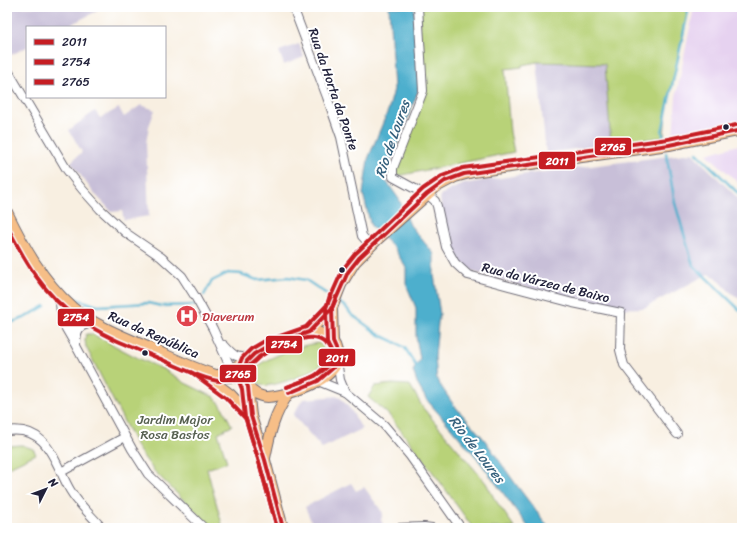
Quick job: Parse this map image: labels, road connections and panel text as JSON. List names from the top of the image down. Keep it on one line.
{"streets":{"main road":["Rua da República"],"street":["Rua da Horta da Ponte","Rua da Várzea de Baixo"]},"water":["Rio de Loures"],"parks":["Jardim Major Rosa Bastos"],"places":{"hospital":["Diaverum"]},"lines":["transit line 2765","transit line 2011","transit line 2754"],"legend":["2011","2754","2765"],"north":"top right"}
